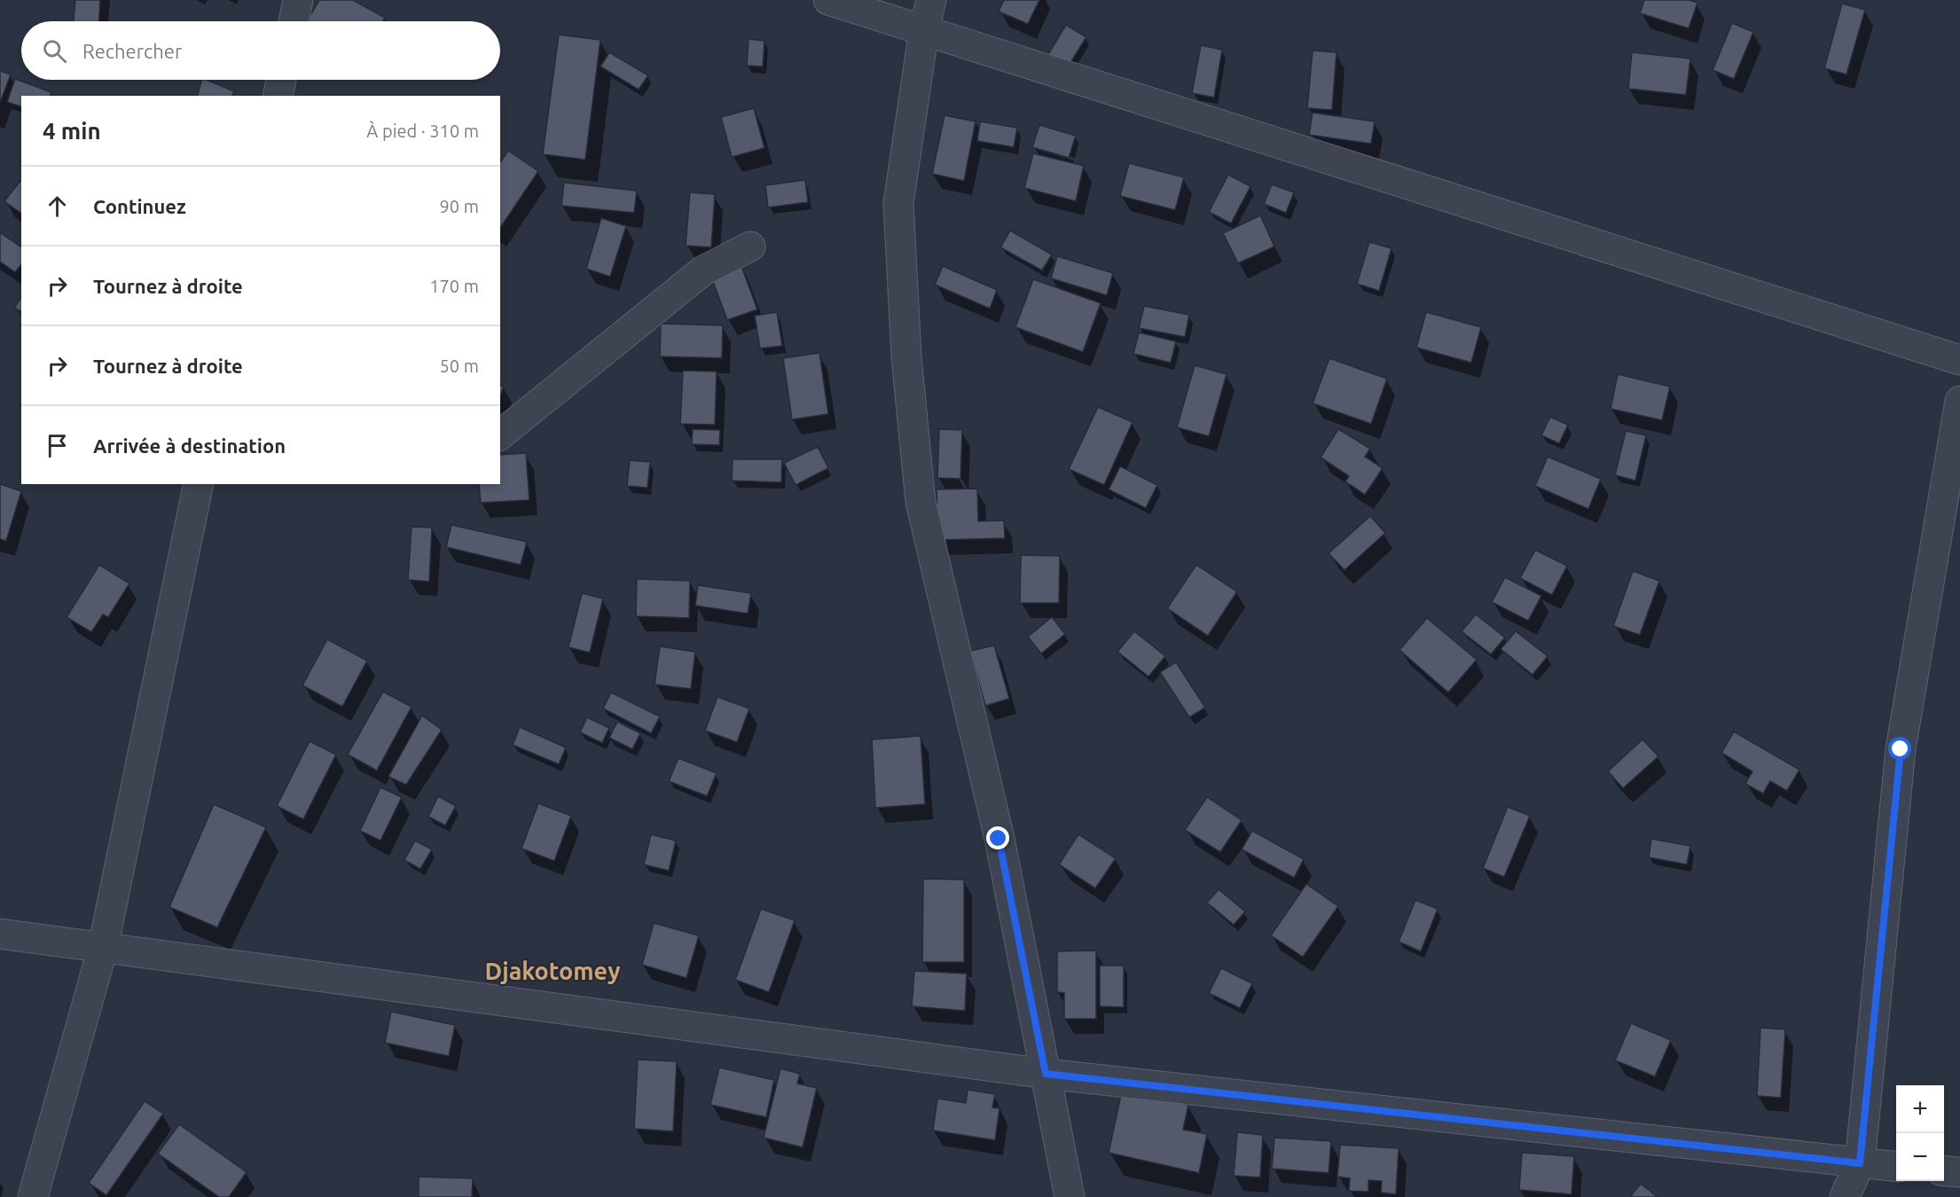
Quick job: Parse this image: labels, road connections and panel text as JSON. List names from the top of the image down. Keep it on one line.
{"districts":["Djakotomey"],"page":{"search":"Rechercher","heading":["4 min","À pied · 310 m"],"list":[["Continuez","90 m"],["Tournez à droite","170 m"],["Tournez à droite","50 m"],"Arrivée à destination"],"map_buttons":["+","−"]}}
